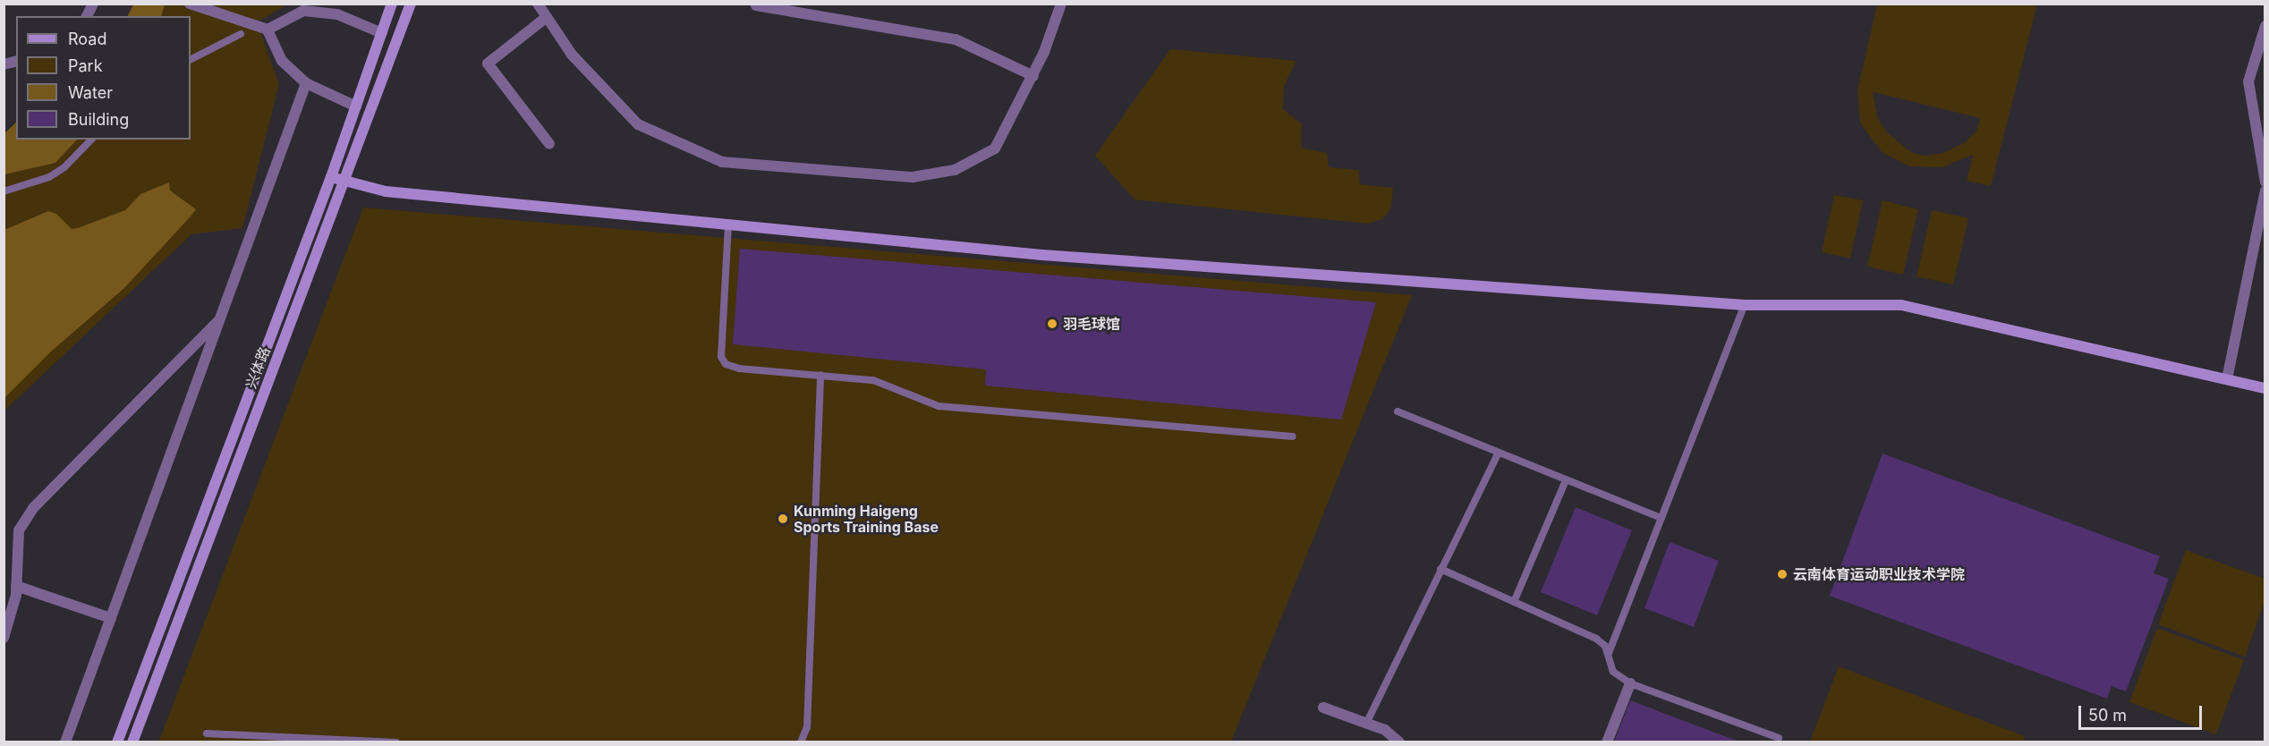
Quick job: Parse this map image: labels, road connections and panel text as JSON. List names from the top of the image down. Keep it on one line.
{"streets":{"street":["兴体路"]},"places":["羽毛球馆","Kunming Haigeng Sports Training Base","云南体育运动职业技术学院"],"legend":["Road","Park","Water","Building"],"scale_bar":"50 m"}
